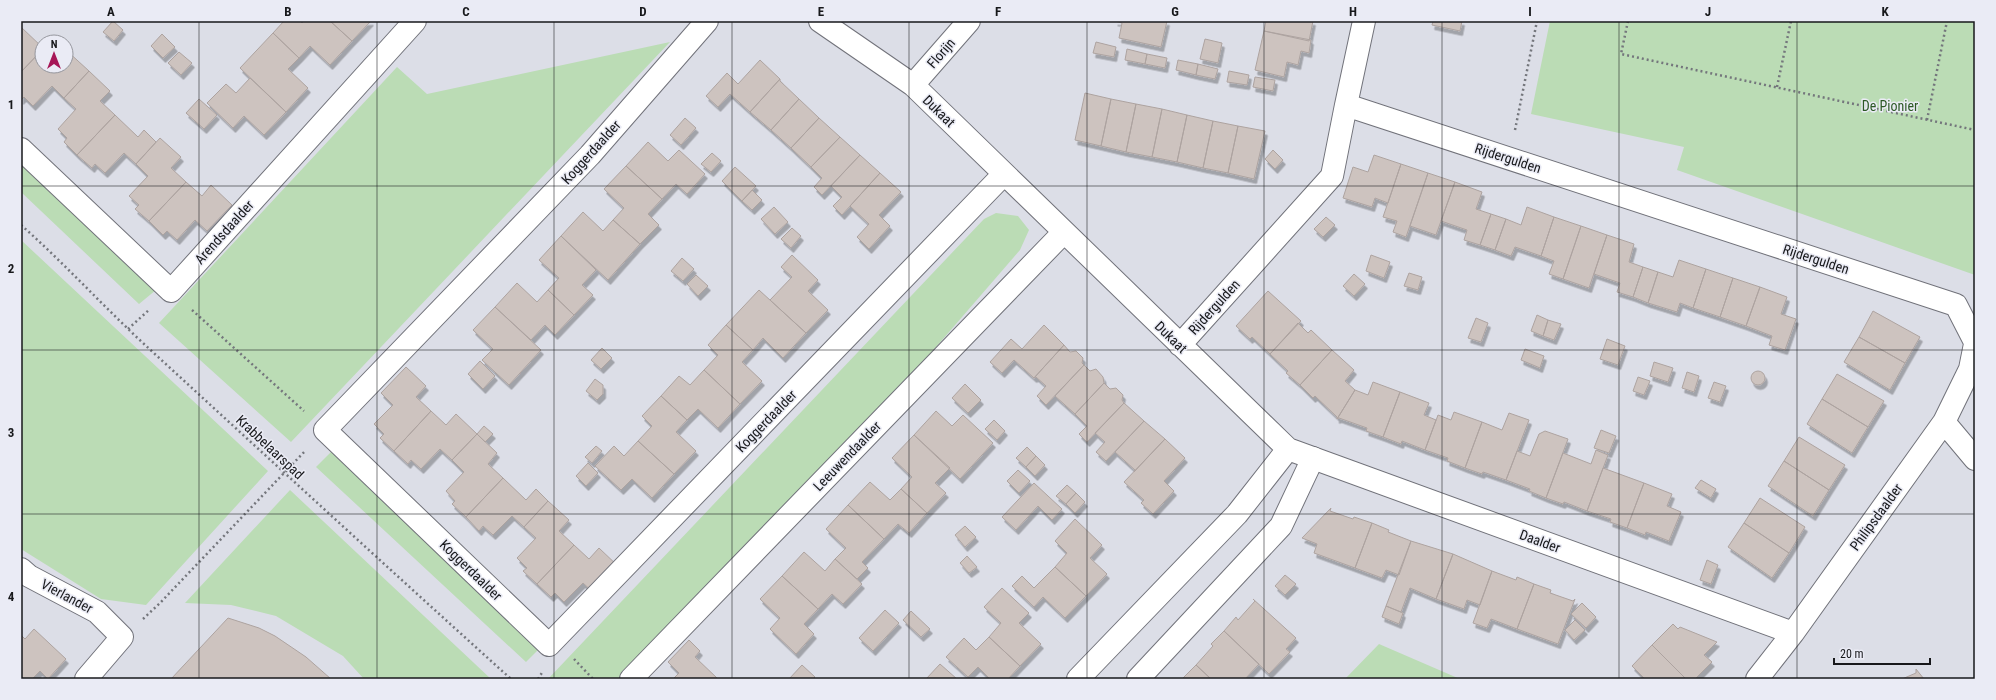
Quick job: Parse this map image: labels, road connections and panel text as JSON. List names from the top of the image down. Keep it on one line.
{"streets":{"street":["Florijn","Dukaat","Koggerdaalder","Rijdergulden","Arendsdaalder","Leeuwendaalder","Philipsdaalder","Daalder","Vierlander"],"path":["Krabbelaarspad"]},"crossings":[["Florijn","Dukaat"],["Dukaat","Koggerdaalder"],["Dukaat","Rijdergulden"],["Dukaat","Leeuwendaalder"],["Dukaat","Daalder"],["Rijdergulden","Philipsdaalder"],["Philipsdaalder","Daalder"]],"parks":["De Pionier"],"scale_bar":"20 m","north":"top","grid":{"columns":["A","B","C","D","E","F","G","H","I","J","K"],"rows":["1","2","3","4"]}}
